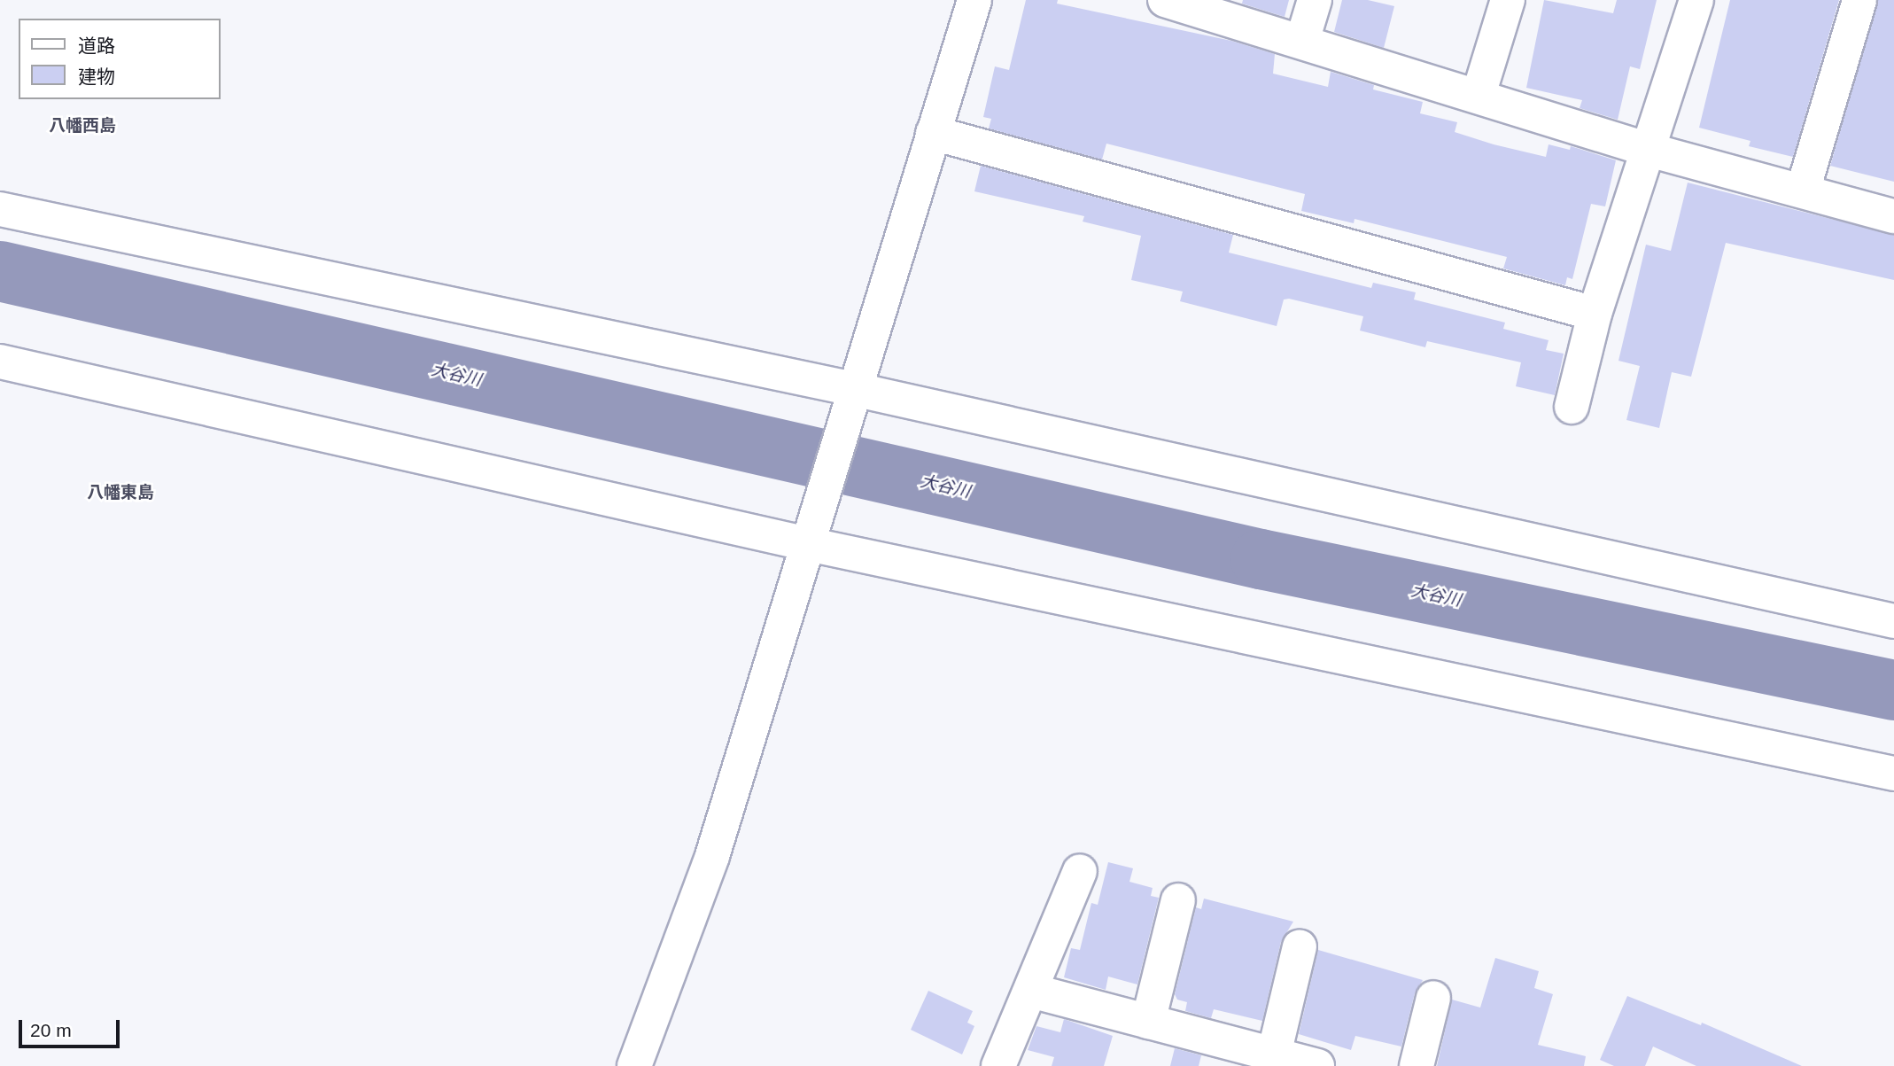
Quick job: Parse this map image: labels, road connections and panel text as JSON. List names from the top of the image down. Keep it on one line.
{"districts":["八幡西島","八幡東島"],"water":["大谷川"],"legend":["道路","建物"],"scale_bar":"20 m"}
